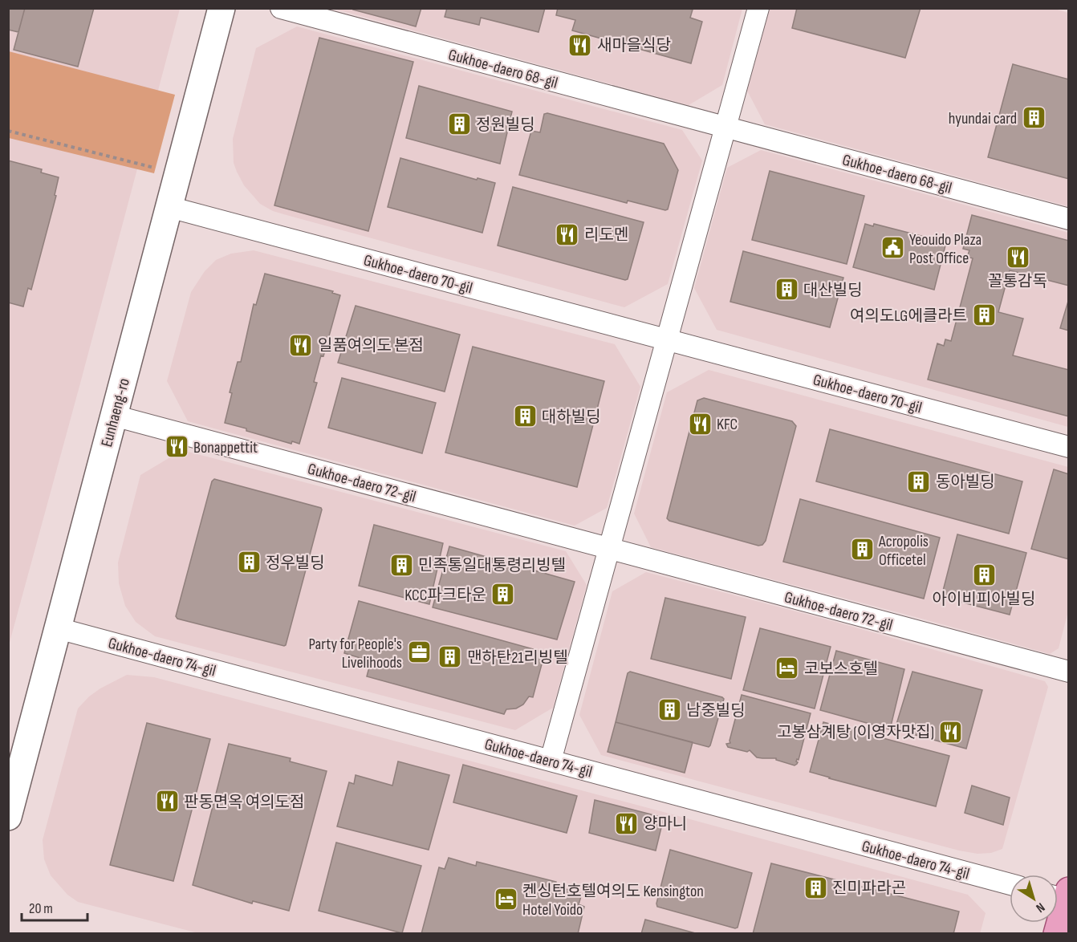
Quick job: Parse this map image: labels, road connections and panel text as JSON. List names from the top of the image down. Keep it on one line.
{"streets":{"street":["Gukhoe-daero 68-gil","Gukhoe-daero 70-gil","Eunhaeng-ro","Gukhoe-daero 72-gil","Gukhoe-daero 74-gil"]},"crossings":[["Gukhoe-daero 70-gil","Eunhaeng-ro"],["Eunhaeng-ro","Gukhoe-daero 72-gil"],["Eunhaeng-ro","Gukhoe-daero 74-gil"]],"places":{"restaurant":["새마을식당","리도멘","꼴통감독","일품여의도 본점","KFC","Bonappettit","고봉삼계탕 (이영자맛집)","판동면옥 여의도점","양마니"],"building":["hyundai card","정원빌딩","대산빌딩","여의도LG에클라트","대하빌딩","동아빌딩","Acropolis Officetel","정우빌딩","민족통일대통령리빙텔","아이비피아빌딩","KCC파크타운","맨하탄21리빙텔","남중빌딩","진미파라곤"],"public building":["Yeouido Plaza Post Office"],"office":["Party for People's Livelihoods"],"hotel":["코보스호텔","켄싱턴호텔여의도 Kensington Hotel Yoido"]},"scale_bar":"20 m","north":"bottom right"}
